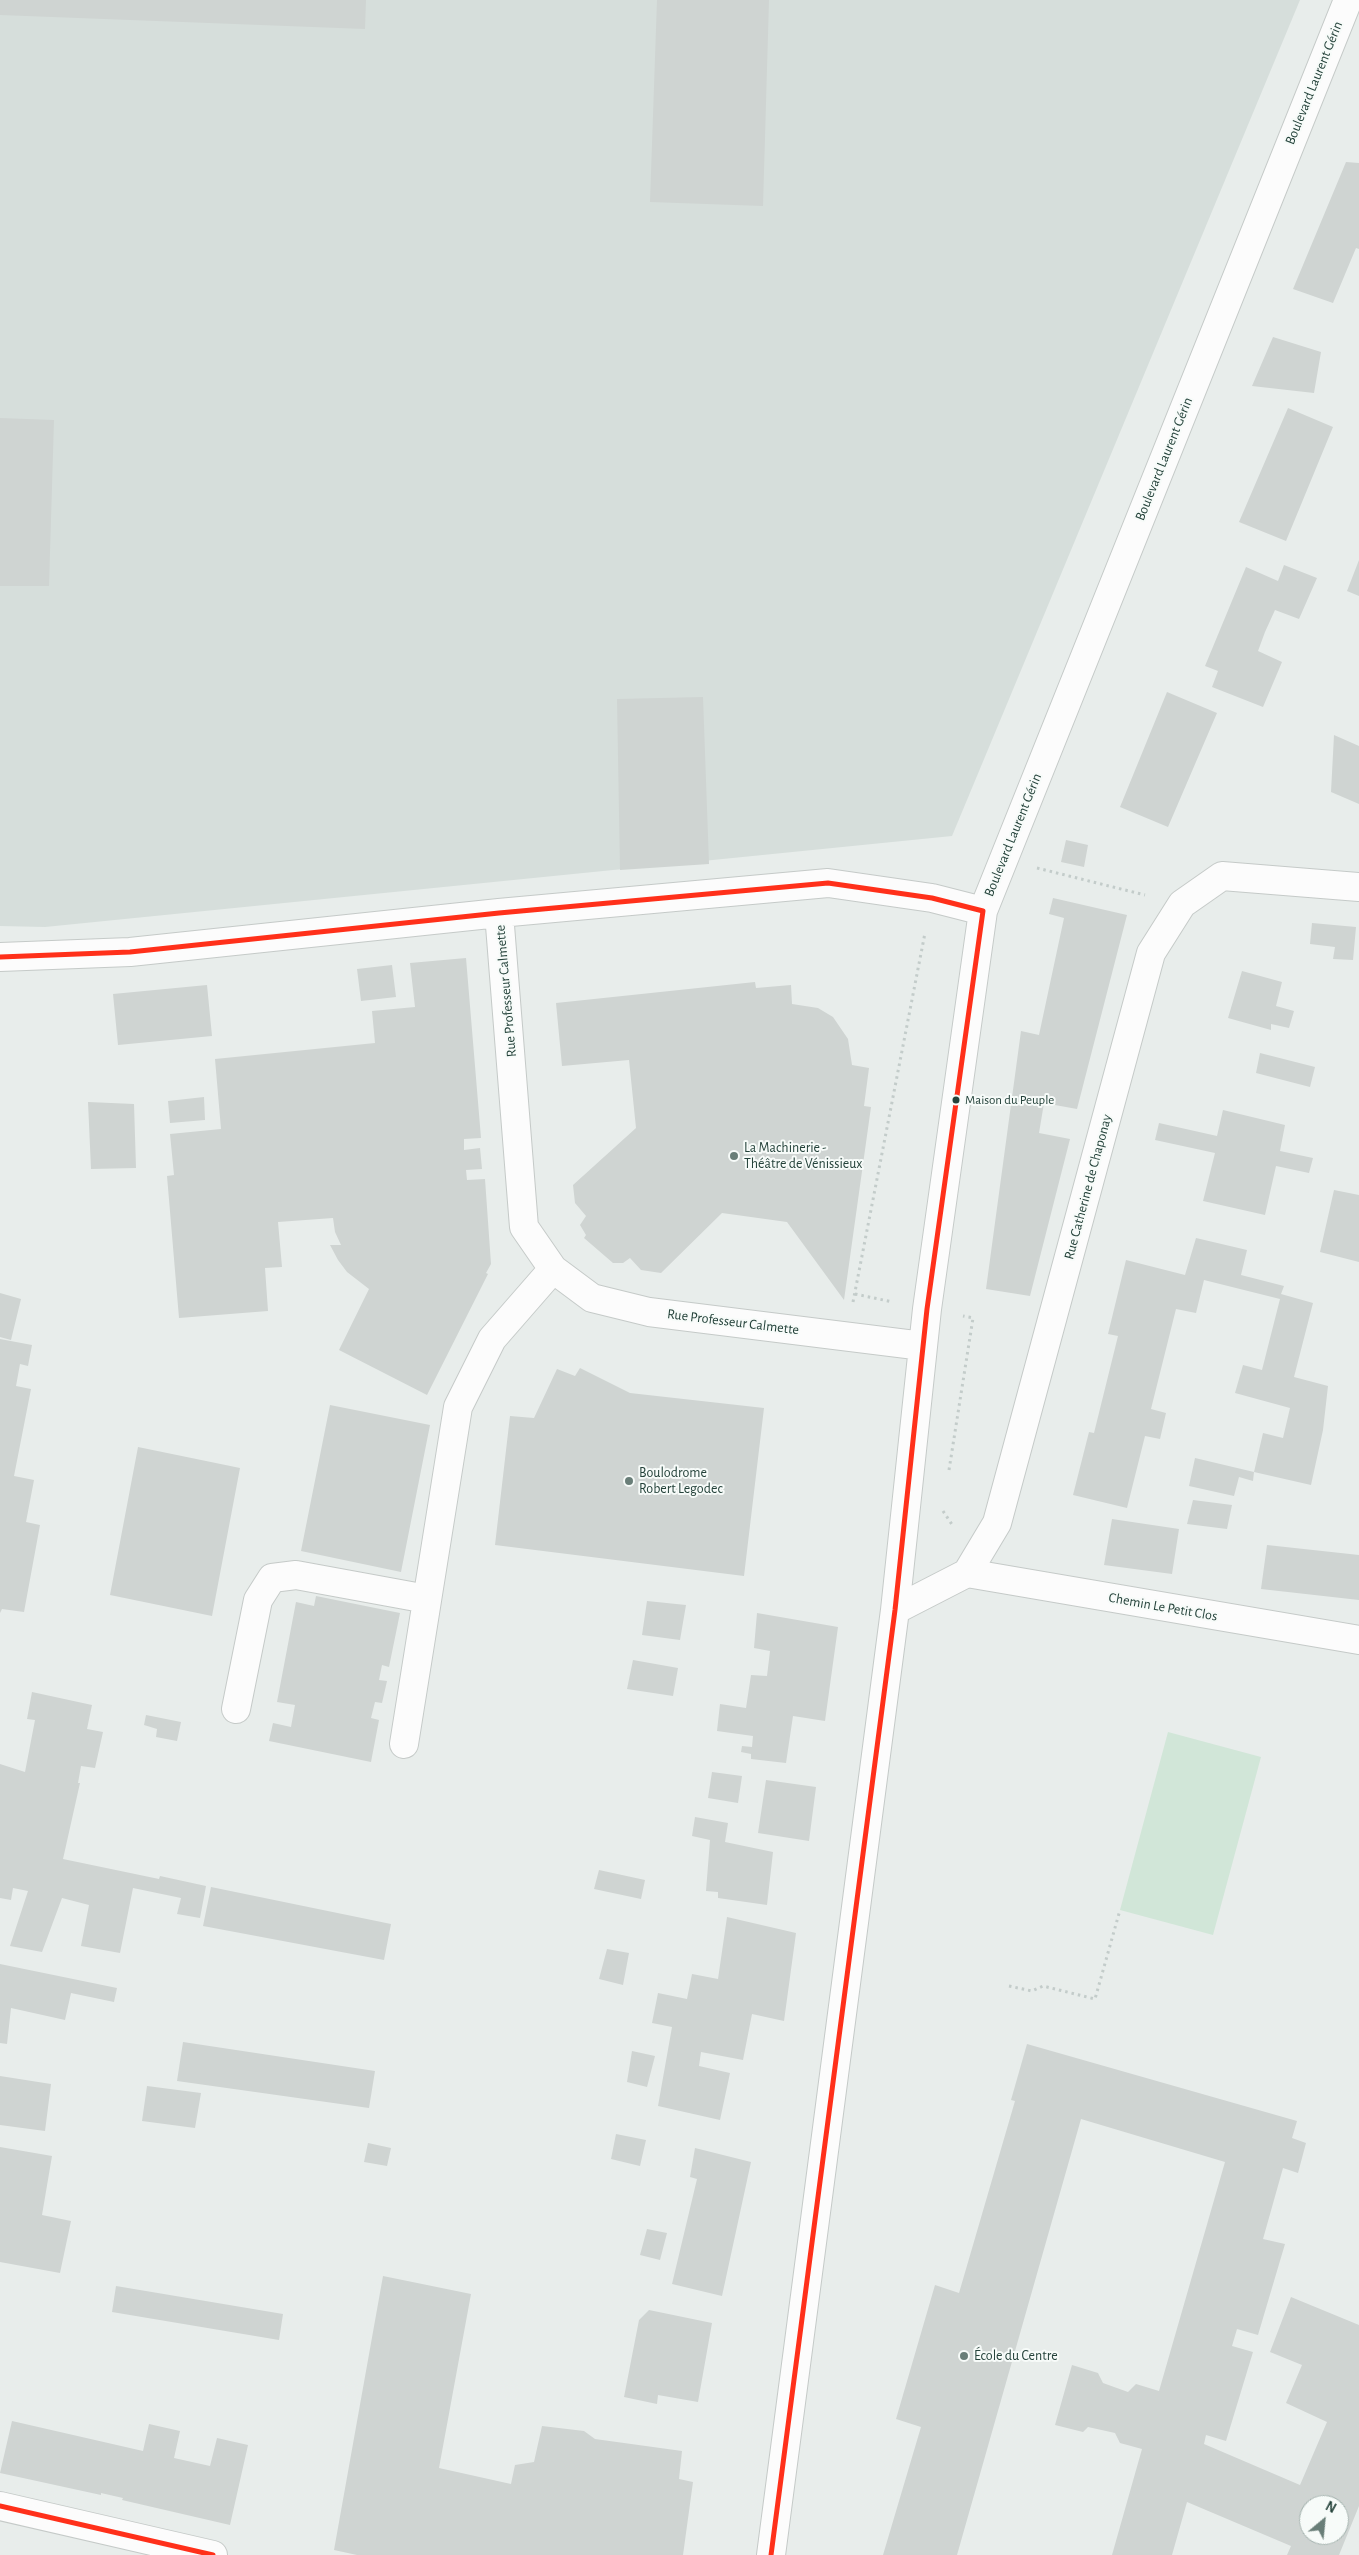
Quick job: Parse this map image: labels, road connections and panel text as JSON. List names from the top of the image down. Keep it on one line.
{"streets":{"street":["Boulevard Laurent Gérin","Rue Professeur Calmette","Rue Catherine de Chaponay","Chemin Le Petit Clos"]},"crossings":[["Boulevard Laurent Gérin","Rue Professeur Calmette"],["Rue Catherine de Chaponay","Chemin Le Petit Clos"]],"places":["Maison du Peuple","La Machinerie - Théâtre de Vénissieux","Boulodrome Robert Legodec","École du Centre"],"north":"top right"}
